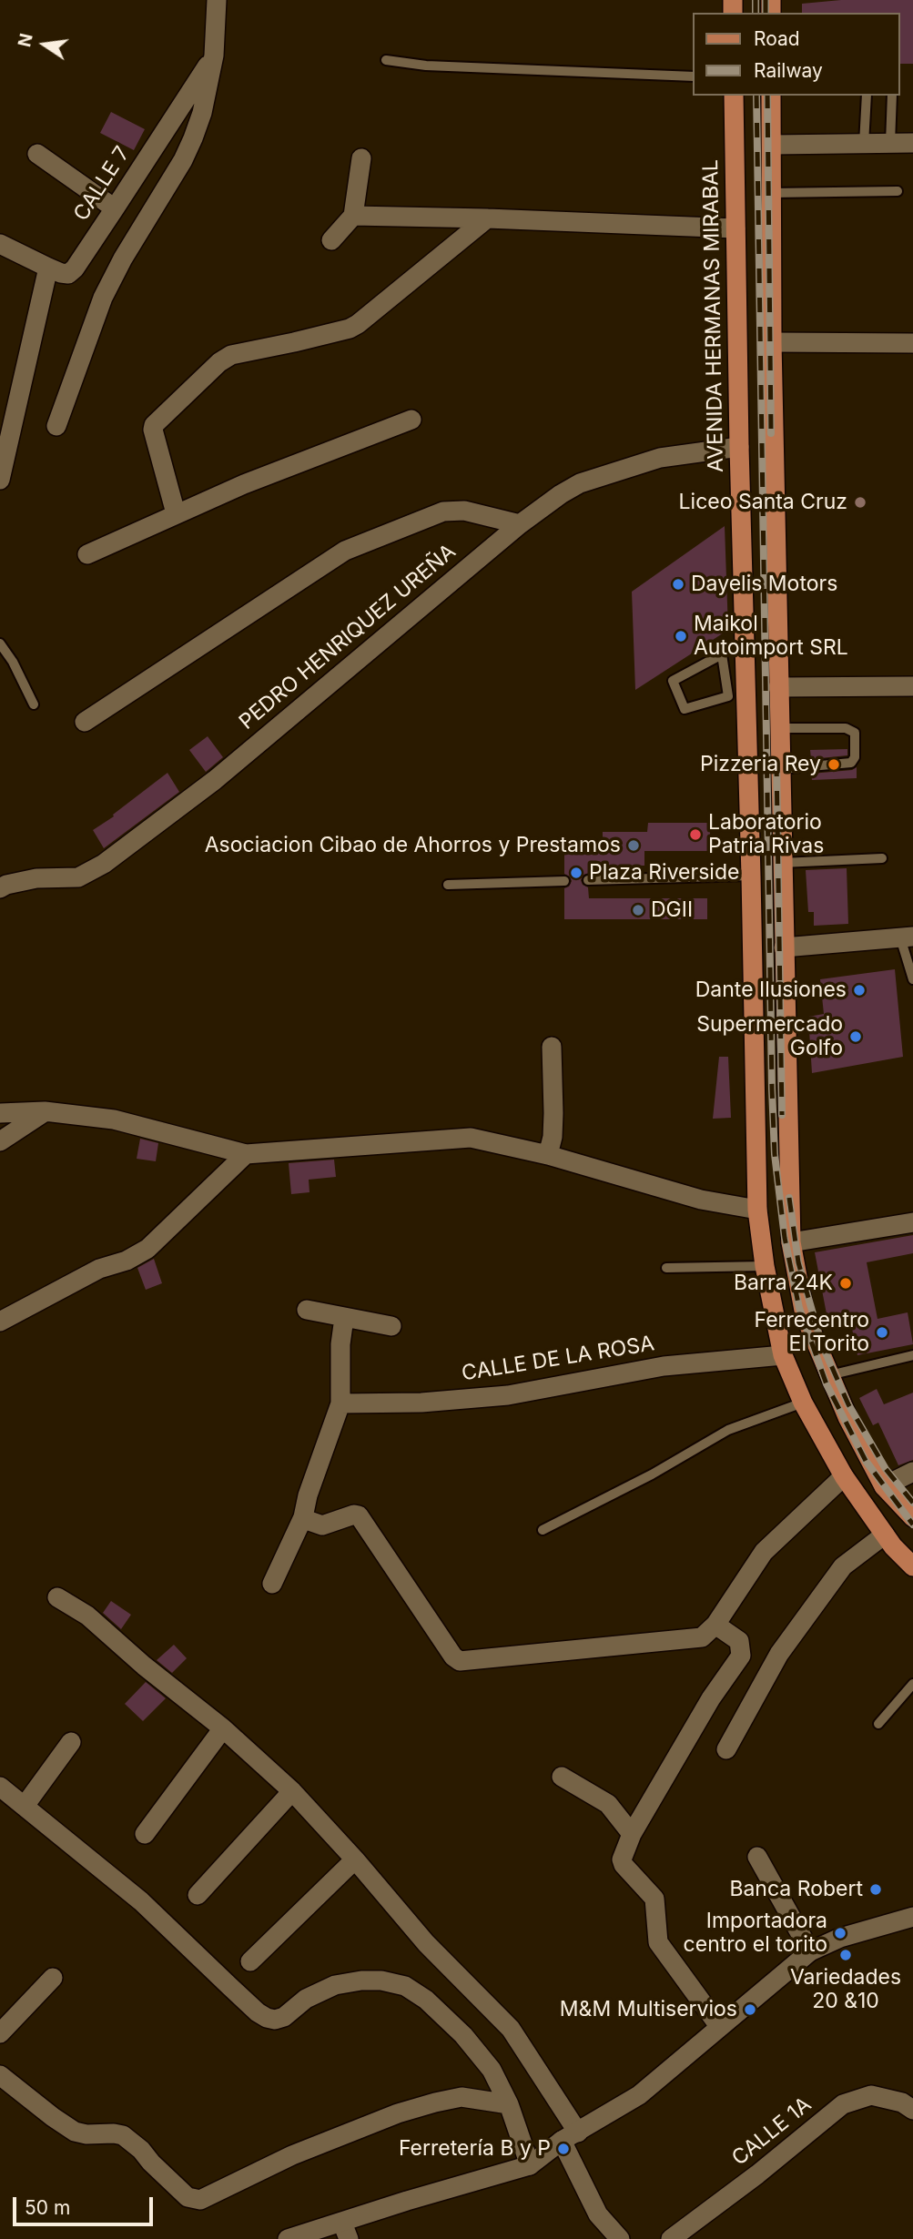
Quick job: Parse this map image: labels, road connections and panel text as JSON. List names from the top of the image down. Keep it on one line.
{"streets":{"main road":["AVENIDA HERMANAS MIRABAL"],"street":["CALLE 7","PEDRO HENRIQUEZ UREÑA","CALLE DE LA ROSA","CALLE 1A"]},"crossings":[["AVENIDA HERMANAS MIRABAL","PEDRO HENRIQUEZ UREÑA"],["AVENIDA HERMANAS MIRABAL","CALLE DE LA ROSA"]],"places":["Liceo Santa Cruz","Dayelis Motors","Maikol Autoimport SRL","Pizzeria Rey","Laboratorio Patria Rivas","Asociacion Cibao de Ahorros y Prestamos","Plaza Riverside","DGII","Dante Ilusiones","Supermercado Golfo","Barra 24K","Ferrecentro El Torito","Banca Robert","Importadora centro el torito","Variedades 20 &10","M&M Multiservios","Ferretería B y P"],"legend":["Road","Railway"],"scale_bar":"50 m","north":"left"}
